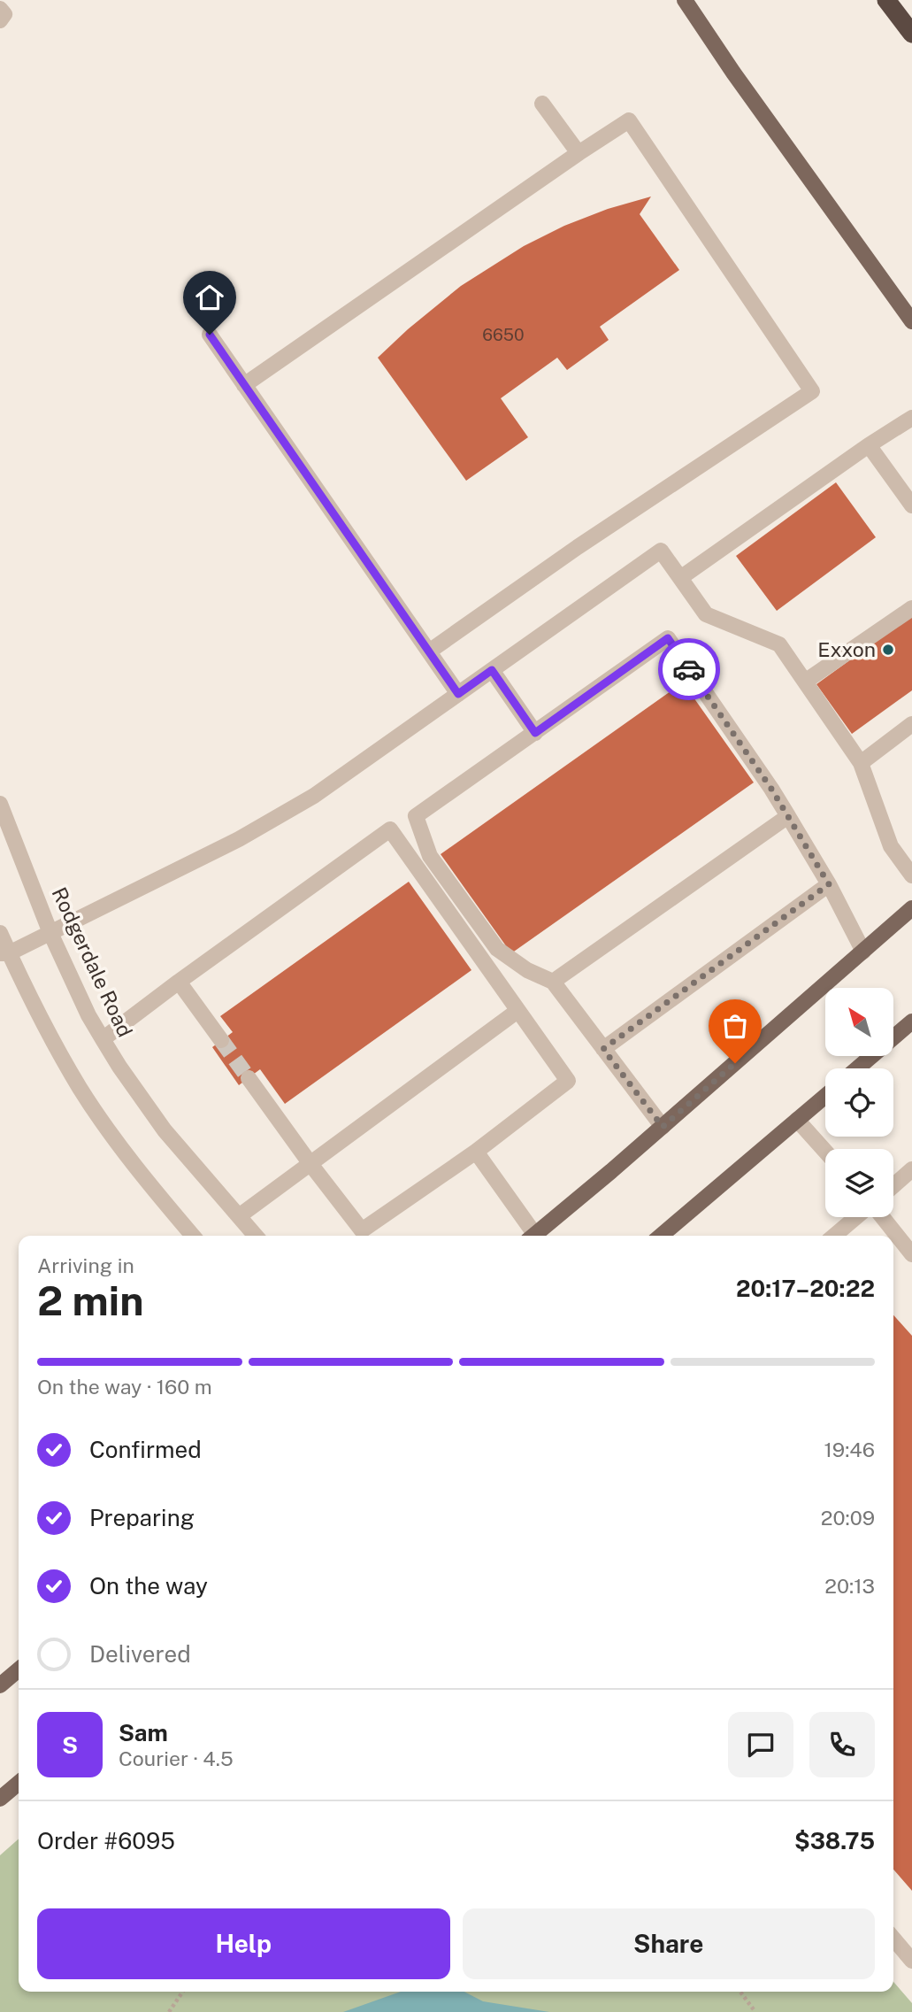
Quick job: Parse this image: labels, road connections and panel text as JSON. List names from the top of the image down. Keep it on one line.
{"streets":{"street":["Rodgerdale Road"]},"places":["Exxon"],"house_numbers":["6650"],"north":"top left","page":{"heading":["2 min","Arriving in","20:17–20:22"],"panel":["Sam","Courier · 4.5","Order #6095","$38.75"],"bar":"On the way · 160 m","list":[["Confirmed","19:46"],["Preparing","20:09"],["On the way","20:13"],"Delivered"],"round":"S","buttons":["Help","Share"]}}
